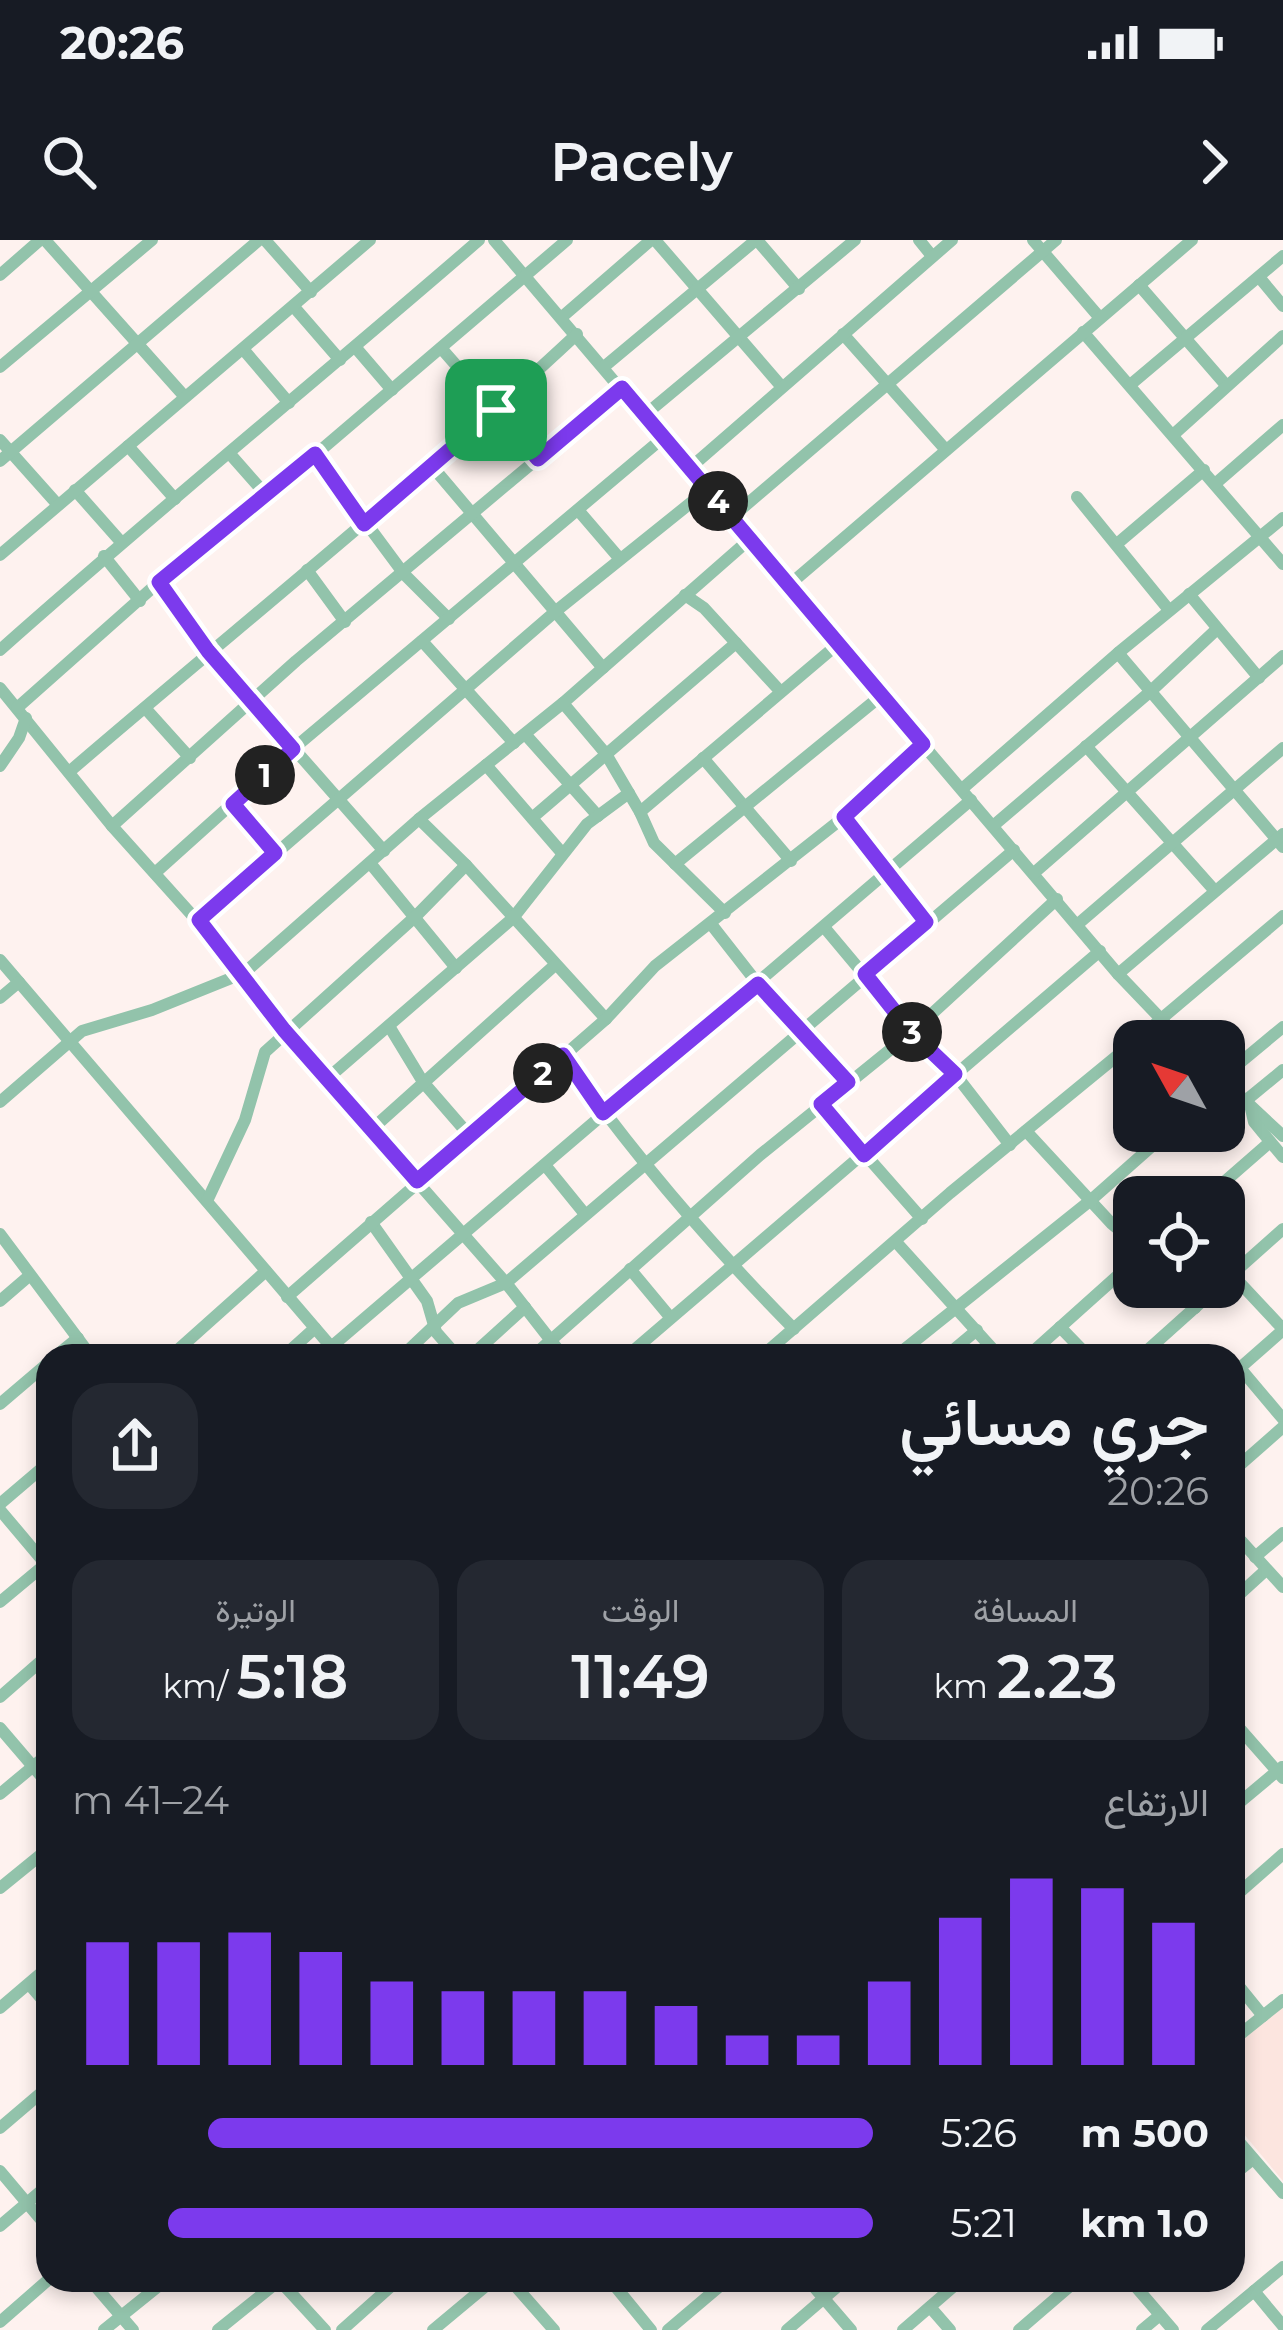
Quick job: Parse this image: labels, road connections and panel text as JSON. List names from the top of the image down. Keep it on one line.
{"north":"top left","page":{"status":"20:26","header":"Pacely","pins":["4","1","3","2"],"heading":["جري مسائي","20:26"],"stats":[["المسافة","2.23 km"],["الوقت","11:49"],["الوتيرة","5:18 /km"]],"chart":["الارتفاع","24–41 m"],"list":[{"name":"500 m","note":"5:26"},{"name":"1.0 km","note":"5:21"}]}}
